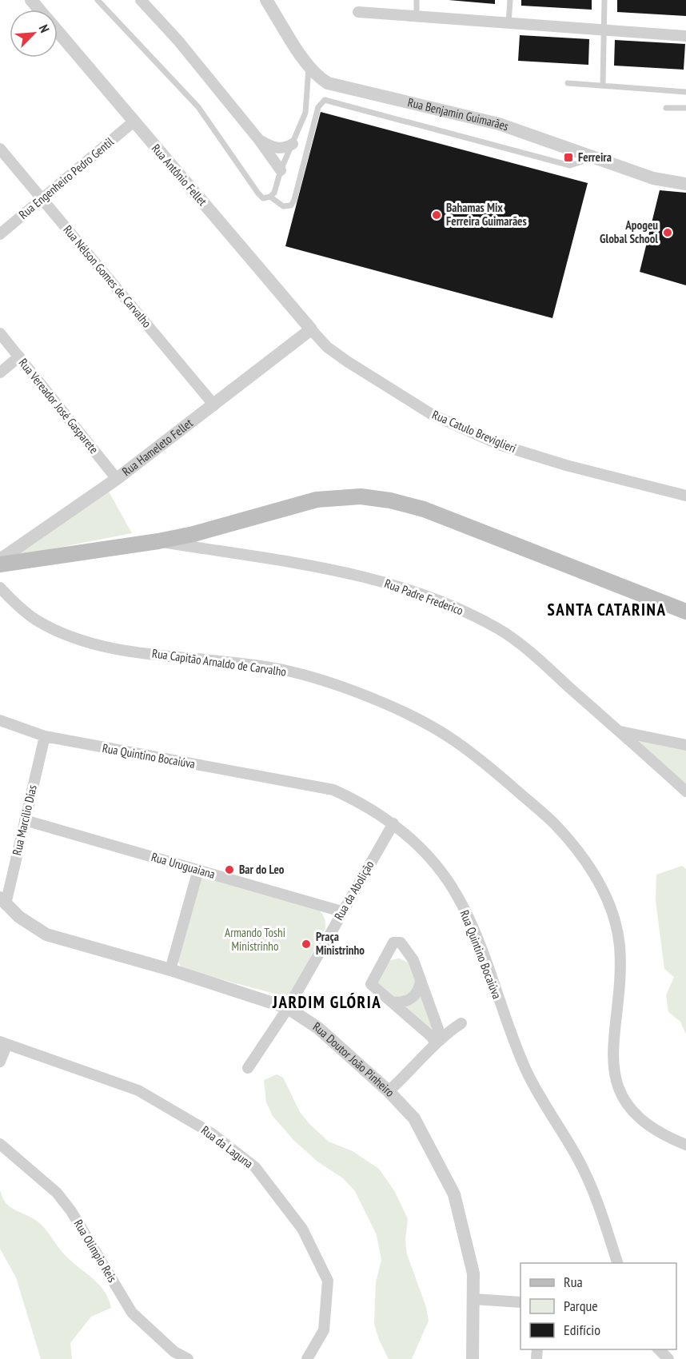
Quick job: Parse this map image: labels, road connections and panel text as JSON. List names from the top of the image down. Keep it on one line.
{"streets":{"street":["Rua Benjamin Guimarães","Rua Antônio Fellet","Rua Engenheiro Pedro Gentil","Rua Nélson Gomes de Carvalho","Rua Vereador José Gasparete","Rua Catulo Breviglieri","Rua Hameleto Fellet","Rua Padre Frederico","Rua Capitão Arnaldo de Carvalho","Rua Quintino Bocaiúva","Rua Marcílio Dias","Rua Uruguaiana","Rua da Abolição","Rua Doutor João Pinheiro","Rua da Laguna","Rua Olímpio Reis"]},"crossings":[["Rua Antônio Fellet","Rua Engenheiro Pedro Gentil"],["Rua Antônio Fellet","Rua Catulo Breviglieri"],["Rua Antônio Fellet","Rua Hameleto Fellet"],["Rua Engenheiro Pedro Gentil","Rua Nélson Gomes de Carvalho"],["Rua Nélson Gomes de Carvalho","Rua Hameleto Fellet"],["Rua Vereador José Gasparete","Rua Hameleto Fellet"],["Rua Catulo Breviglieri","Rua Hameleto Fellet"],["Rua Hameleto Fellet","Rua Capitão Arnaldo de Carvalho"],["Rua Quintino Bocaiúva","Rua Marcílio Dias"],["Rua Quintino Bocaiúva","Rua da Abolição"],["Rua Marcílio Dias","Rua Uruguaiana"],["Rua Marcílio Dias","Rua Doutor João Pinheiro"],["Rua Uruguaiana","Rua da Abolição"],["Rua da Abolição","Rua Doutor João Pinheiro"]],"districts":["SANTA CATARINA","JARDIM GLÓRIA"],"parks":["Armando Toshi Ministrinho"],"places":{"transit":["Ferreira"],"other":["Bahamas Mix Ferreira Guimarães","Apogeu Global School","Bar do Leo","Praça Ministrinho"]},"legend":["Rua","Parque","Edifício"],"north":"top right"}
